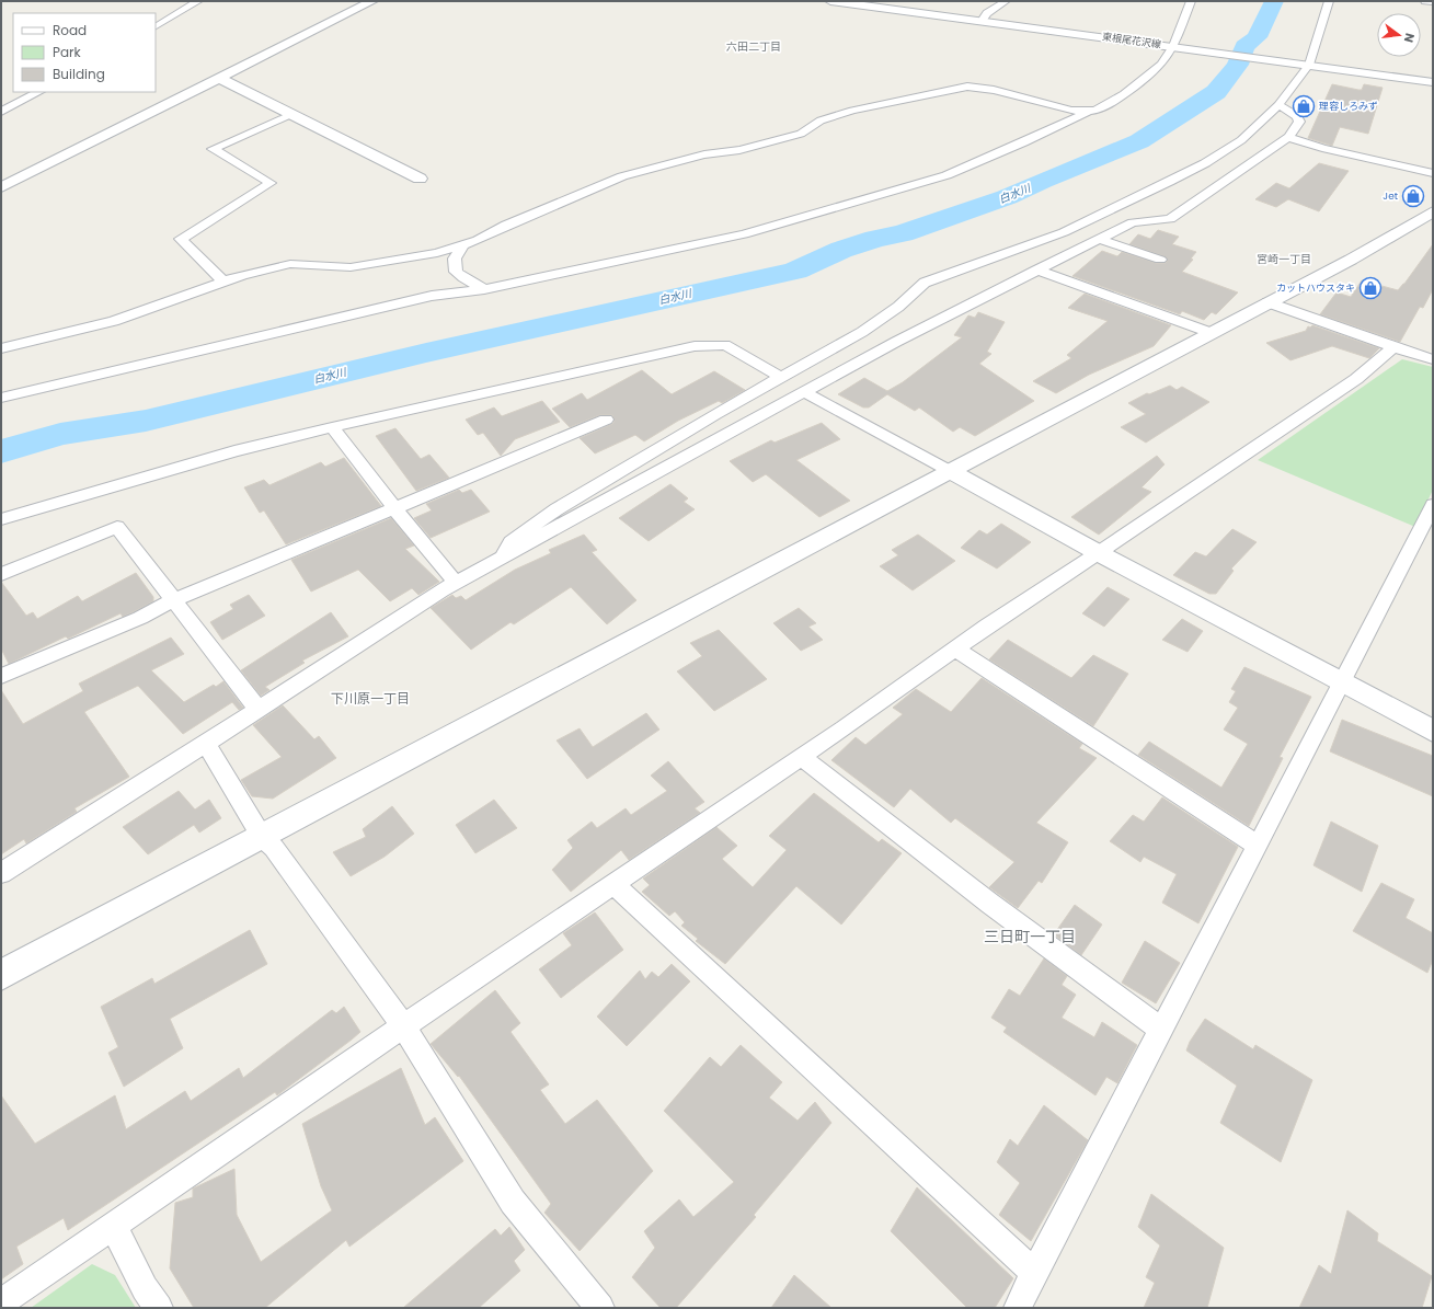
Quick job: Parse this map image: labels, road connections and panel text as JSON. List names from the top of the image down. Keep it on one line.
{"streets":{"street":["東根尾花沢線"]},"districts":["六田二丁目","宮崎一丁目","下川原一丁目","三日町一丁目"],"water":["白水川"],"places":{"shop":["理容しろみず","Jet","カットハウスタキ"]},"legend":["Road","Park","Building"],"north":"right"}
